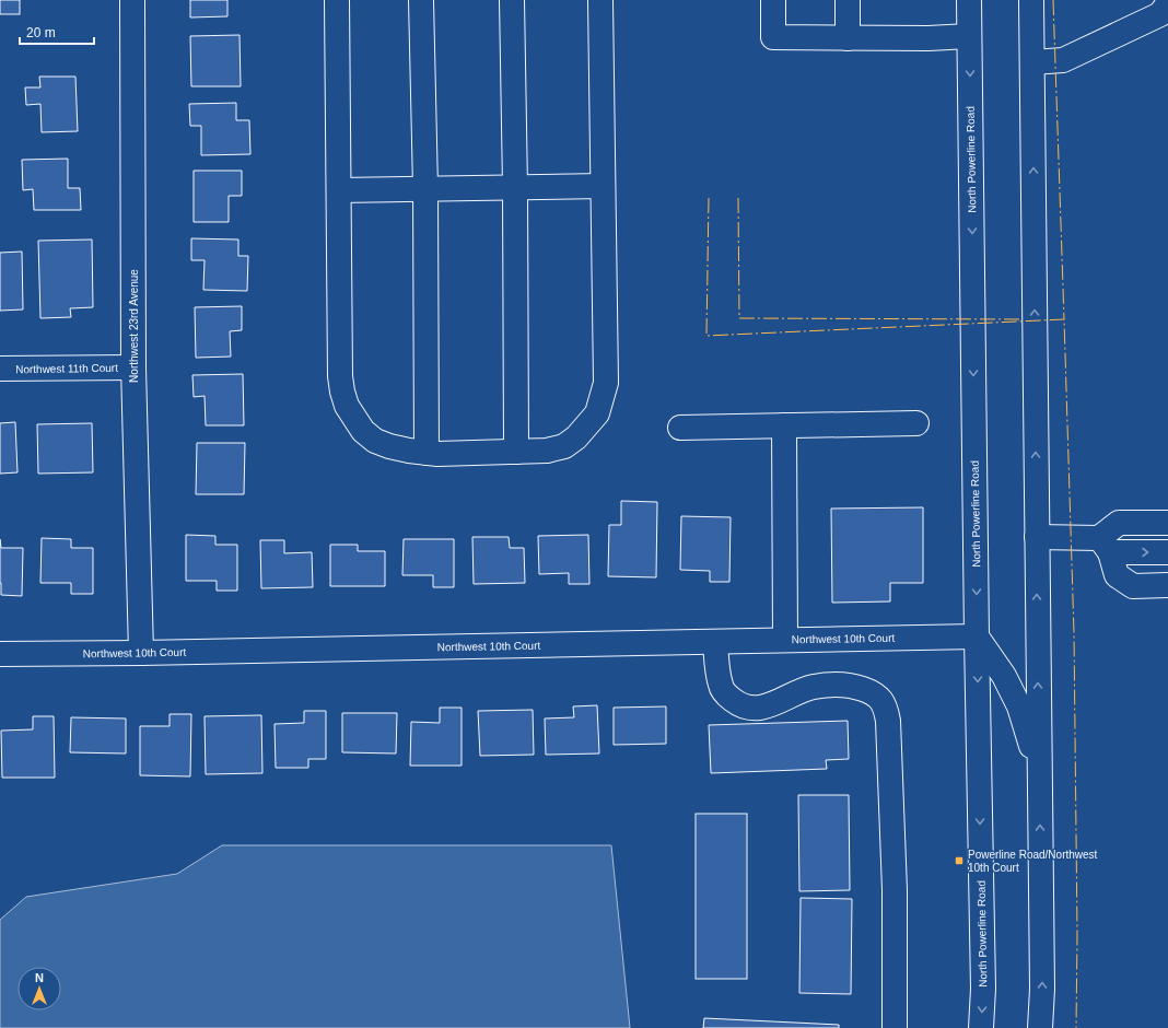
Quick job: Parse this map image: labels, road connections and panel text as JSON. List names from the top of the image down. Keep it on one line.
{"streets":{"main road":["North Powerline Road","Northwest 23rd Avenue","Northwest 11th Court","Northwest 10th Court"]},"crossings":[["North Powerline Road","Northwest 10th Court"],["Northwest 23rd Avenue","Northwest 11th Court"],["Northwest 23rd Avenue","Northwest 10th Court"]],"places":{"transit":["Powerline Road/Northwest 10th Court"]},"scale_bar":"20 m","north":"top"}
